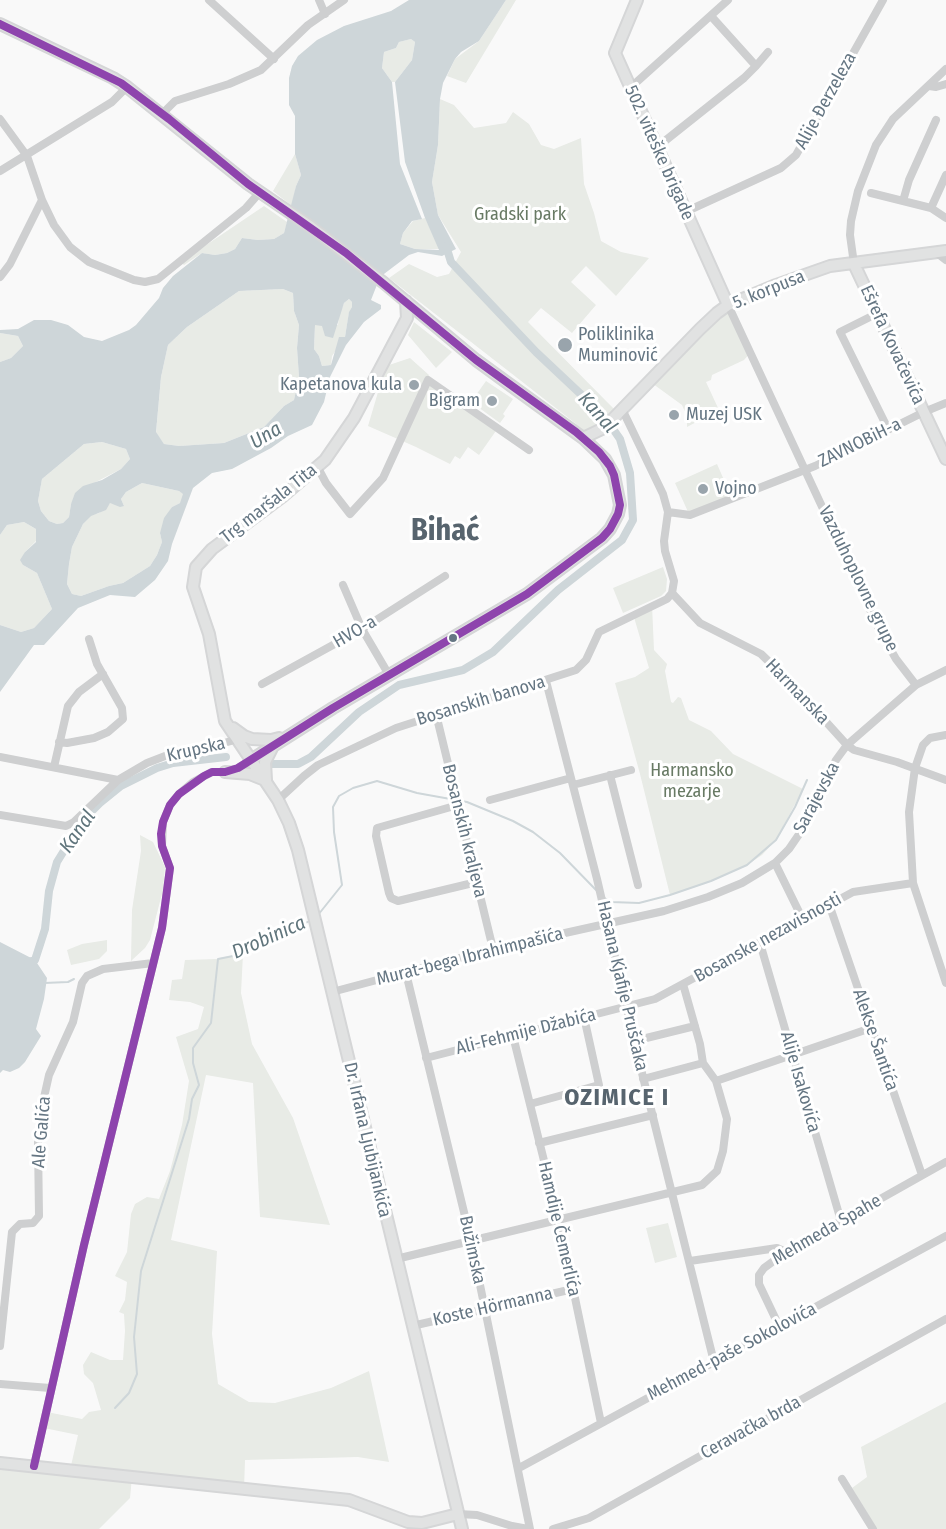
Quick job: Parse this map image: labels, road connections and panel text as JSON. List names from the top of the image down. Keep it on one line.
{"streets":{"main road":["502. viteške brigade","5. korpusa","Ešrefa Kovačevića","Trg maršala Tita","Dr. Irfana Ljubijankića"],"street":["Alije Đerzeleza","ZAVNOBiH-a","Vazduhoplovne grupe","HVO-a","Harmanska","Bosanskih banova","Krupska","Sarajevska","Bosanskih kraljeva","Bosanske nezavisnosti","Murat-bega Ibrahimpašića","Hasana Kjafije Pruščaka","Ali-Fehmije Džabića","Alekse Šantića","Alije Isakovića","Ale Galića","Hamdije Čemerlića","Mehmeda Spahe","Bužimska","Koste Hörmanna","Mehmed-paše Sokolovića","Ceravačka brda"]},"crossings":[["Alije Đerzeleza","502. viteške brigade"],["502. viteške brigade","5. korpusa"],["502. viteške brigade","Vazduhoplovne grupe"],["5. korpusa","Ešrefa Kovačevića"],["5. korpusa","Vazduhoplovne grupe"],["Ešrefa Kovačevića","ZAVNOBiH-a"],["ZAVNOBiH-a","Vazduhoplovne grupe"],["Trg maršala Tita","Dr. Irfana Ljubijankića"],["Vazduhoplovne grupe","Sarajevska"],["Harmanska","Bosanskih banova"],["Harmanska","Sarajevska"],["Bosanskih banova","Bosanskih kraljeva"],["Bosanskih banova","Hasana Kjafije Pruščaka"],["Bosanskih banova","Dr. Irfana Ljubijankića"],["Krupska","Dr. Irfana Ljubijankića"],["Sarajevska","Murat-bega Ibrahimpašića"],["Sarajevska","Hasana Kjafije Pruščaka"],["Bosanskih kraljeva","Murat-bega Ibrahimpašića"],["Bosanske nezavisnosti","Hasana Kjafije Pruščaka"],["Bosanske nezavisnosti","Ali-Fehmije Džabića"],["Bosanske nezavisnosti","Alekse Šantića"],["Bosanske nezavisnosti","Alije Isakovića"],["Murat-bega Ibrahimpašića","Hasana Kjafije Pruščaka"],["Murat-bega Ibrahimpašića","Dr. Irfana Ljubijankića"],["Murat-bega Ibrahimpašića","Bužimska"],["Hasana Kjafije Pruščaka","Ali-Fehmije Džabića"],["Hasana Kjafije Pruščaka","Mehmed-paše Sokolovića"],["Ali-Fehmije Džabića","Hamdije Čemerlića"],["Ali-Fehmije Džabića","Bužimska"],["Alekse Šantića","Mehmeda Spahe"],["Alije Isakovića","Mehmeda Spahe"],["Dr. Irfana Ljubijankića","Koste Hörmanna"],["Hamdije Čemerlića","Koste Hörmanna"],["Hamdije Čemerlića","Mehmed-paše Sokolovića"],["Mehmeda Spahe","Mehmed-paše Sokolovića"],["Bužimska","Koste Hörmanna"],["Bužimska","Mehmed-paše Sokolovića"]],"districts":["Bihać","OZIMICE I"],"water":["Kanal","Una","Drobinica"],"parks":["Gradski park","Harmansko mezarje"],"places":["Poliklinika Muminović","Kapetanova kula","Bigram","Muzej USK","Vojno"]}
